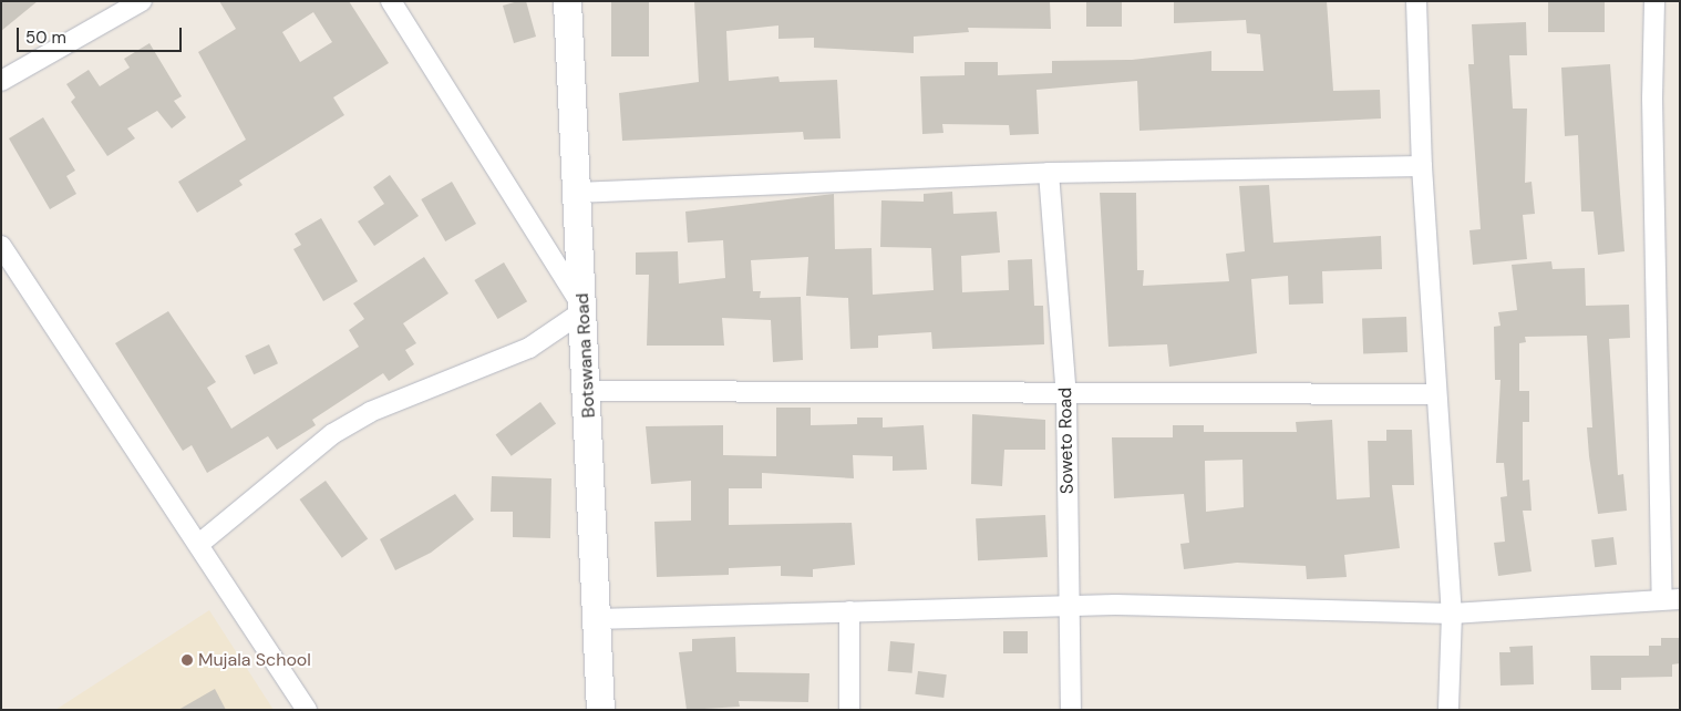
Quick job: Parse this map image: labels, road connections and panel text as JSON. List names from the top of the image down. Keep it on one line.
{"streets":{"street":["Botswana Road","Soweto Road"]},"places":["Mujala School"],"scale_bar":"50 m"}
